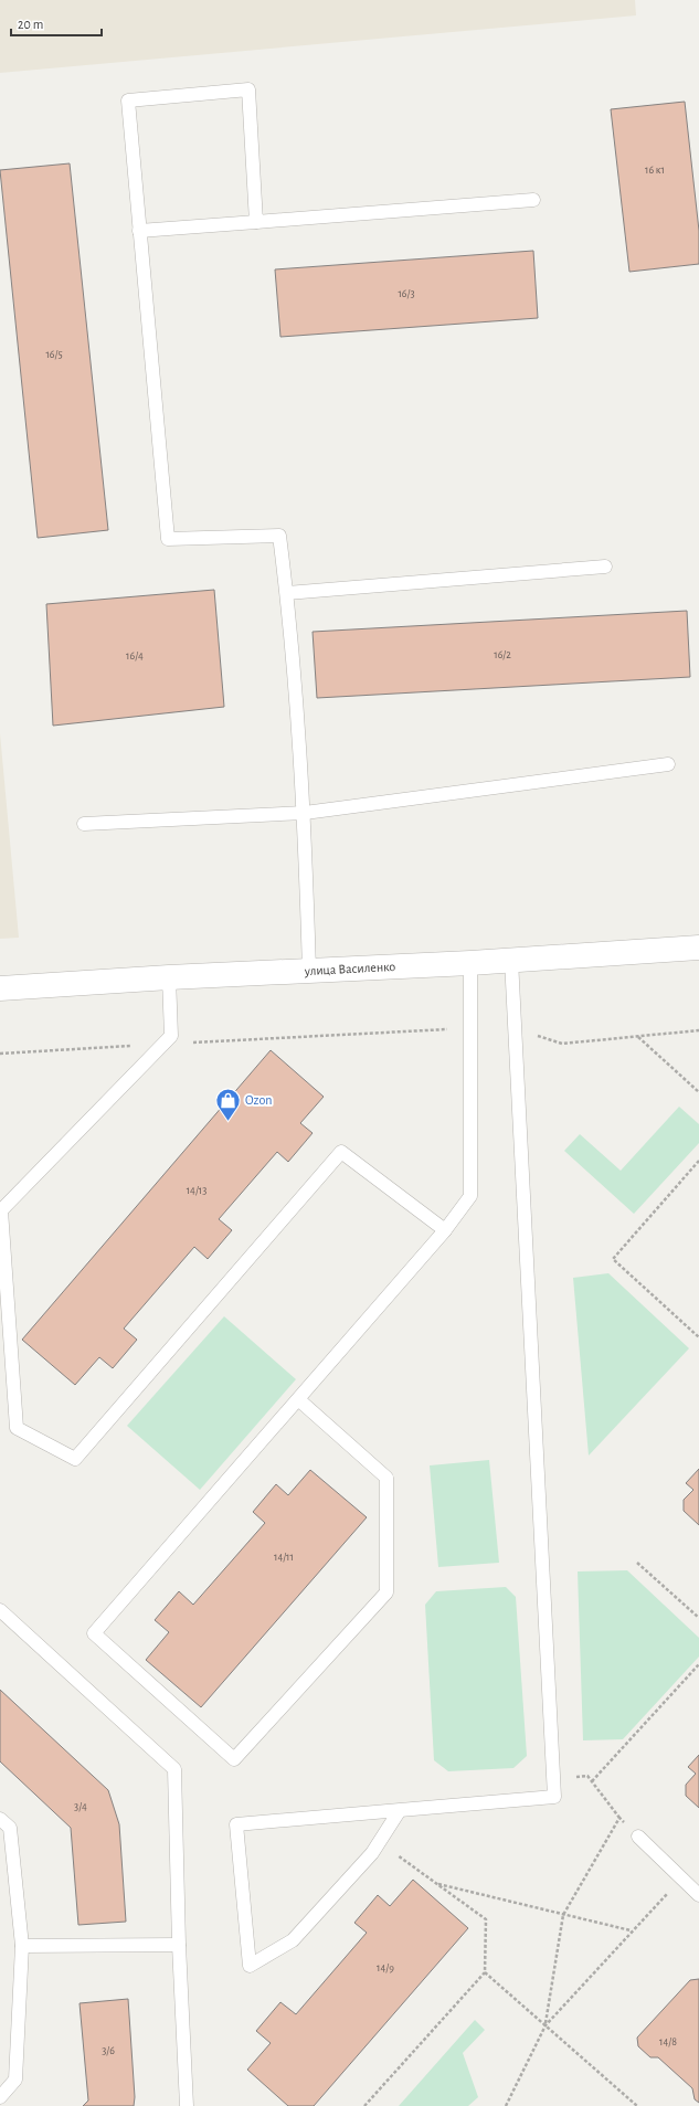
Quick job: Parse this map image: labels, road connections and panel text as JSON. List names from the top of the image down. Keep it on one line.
{"streets":{"street":["улица Василенко"]},"places":{"shop":["Ozon"]},"house_numbers":["16 к1","16/3","16/5","16/2","16/4","14/13","14/11","3/4","14/9","14/8","3/6"],"scale_bar":"20 m"}
